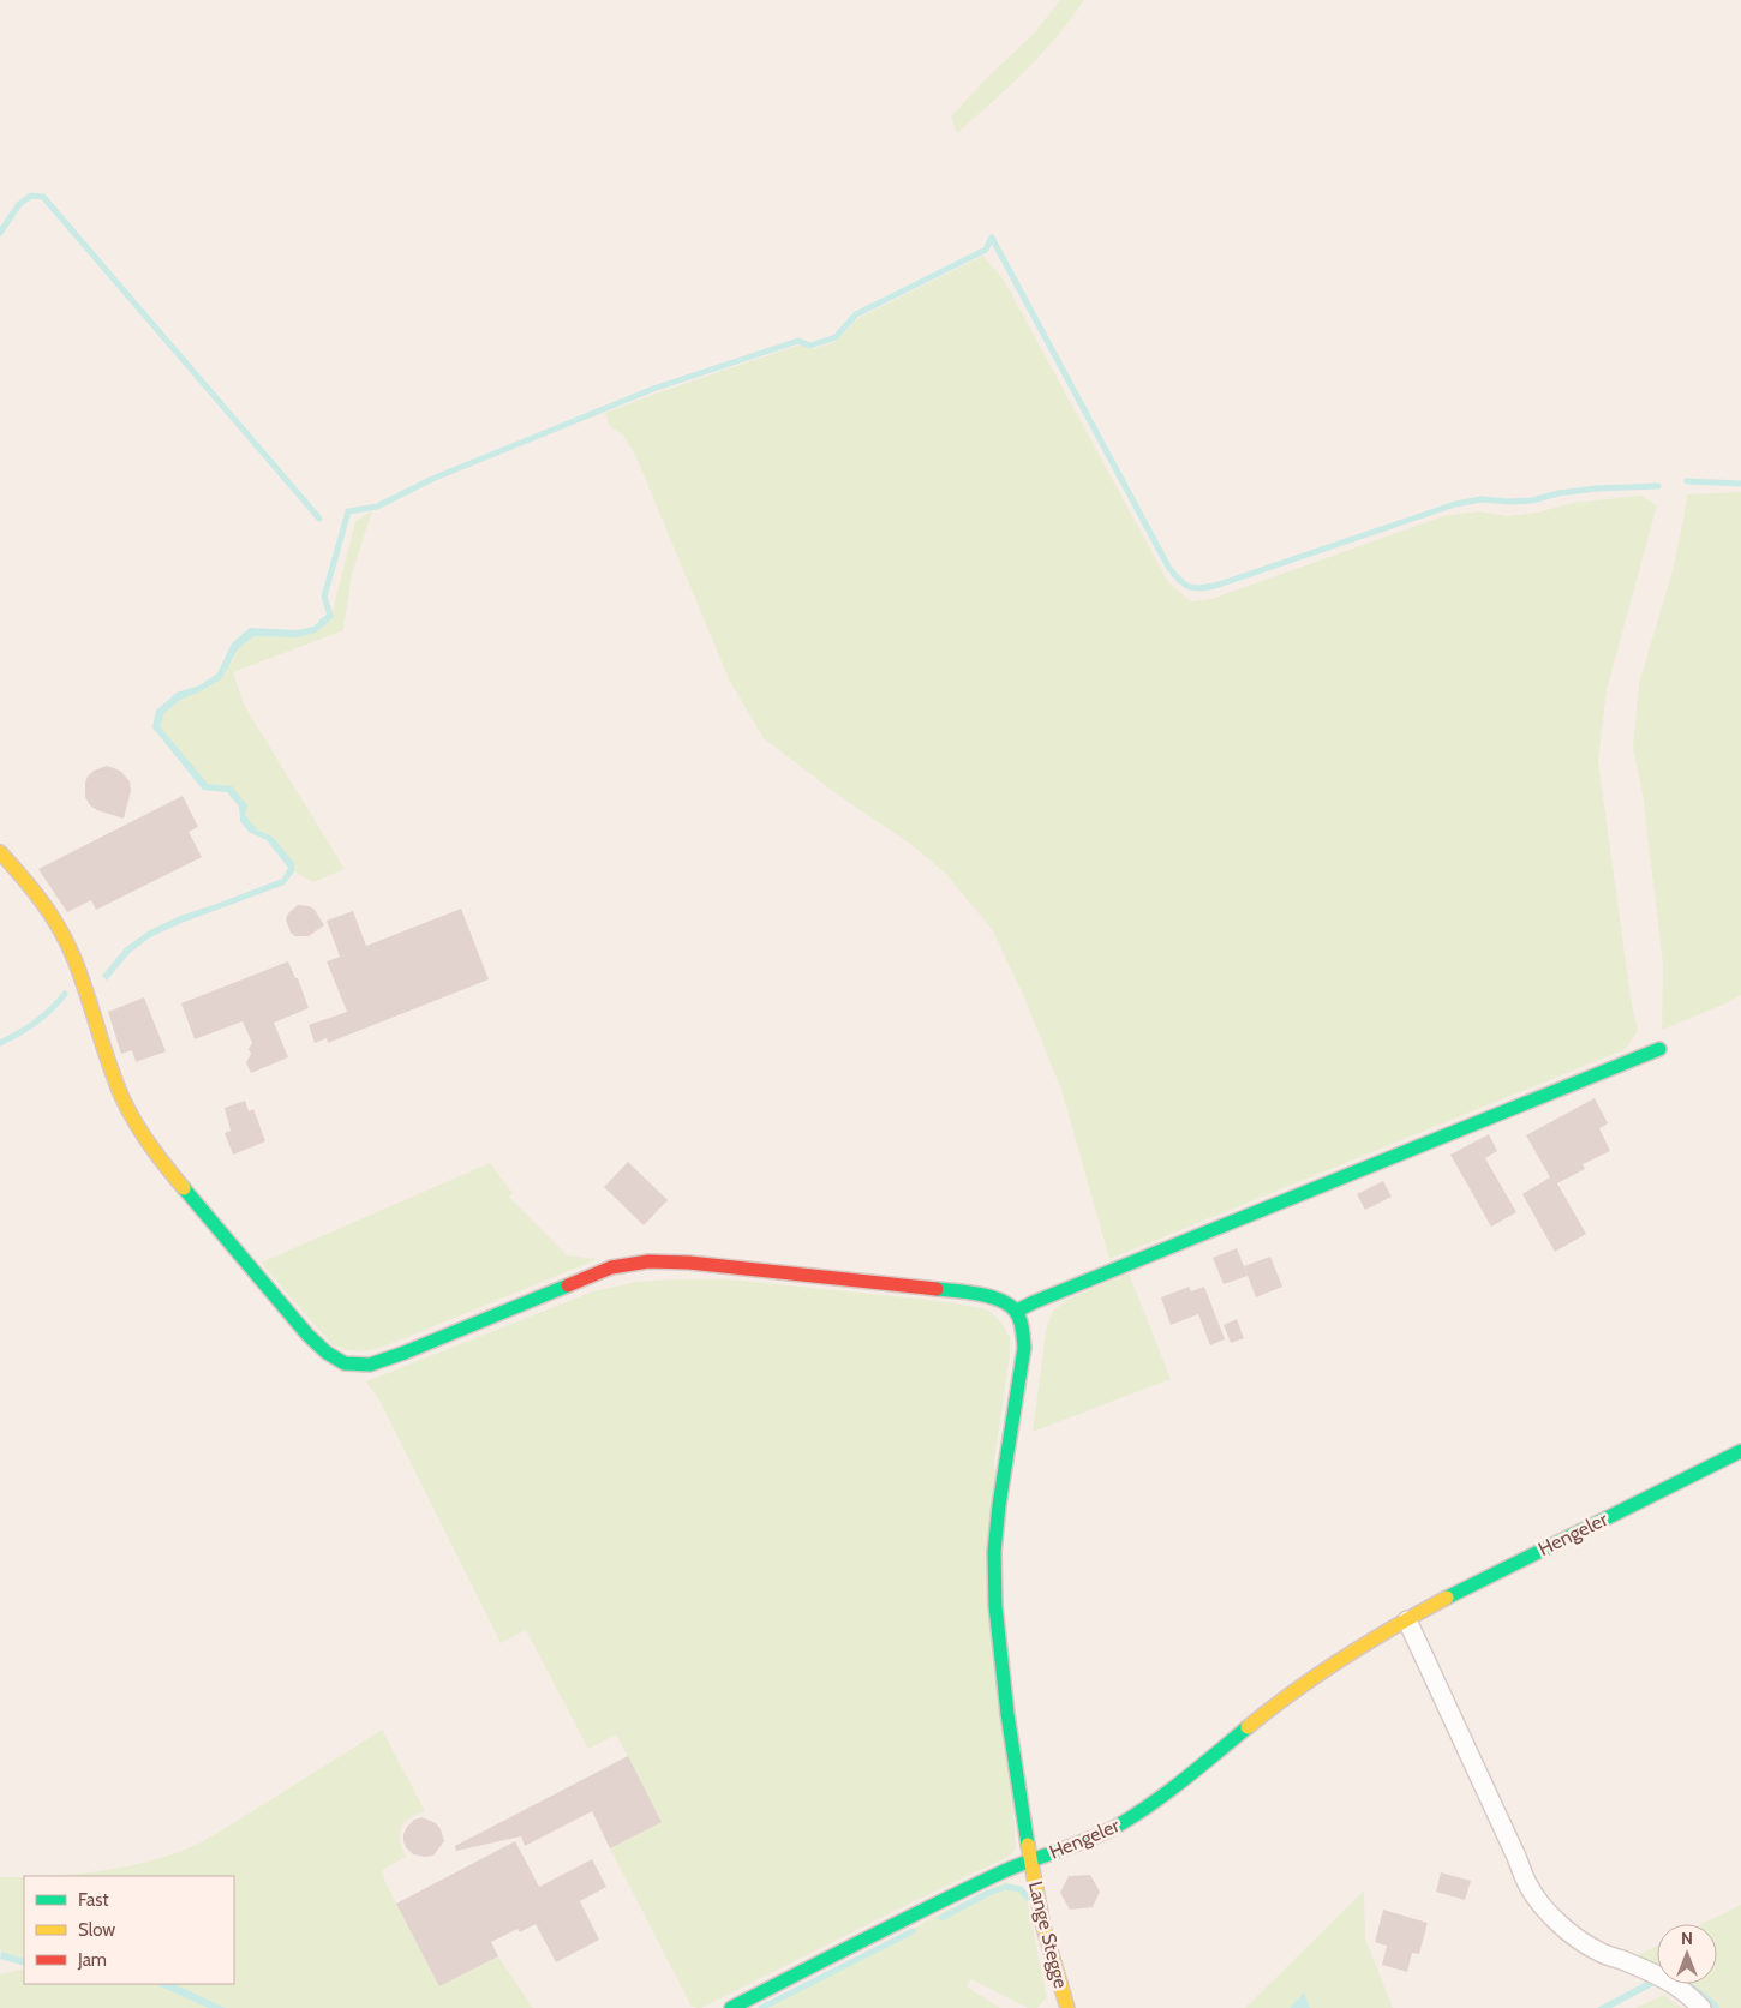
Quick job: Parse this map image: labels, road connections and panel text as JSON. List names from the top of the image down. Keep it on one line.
{"streets":{"street":["Hengeler","Lange Stegge"]},"crossings":[["Hengeler","Lange Stegge"]],"legend":["Fast","Slow","Jam"],"north":"top"}
